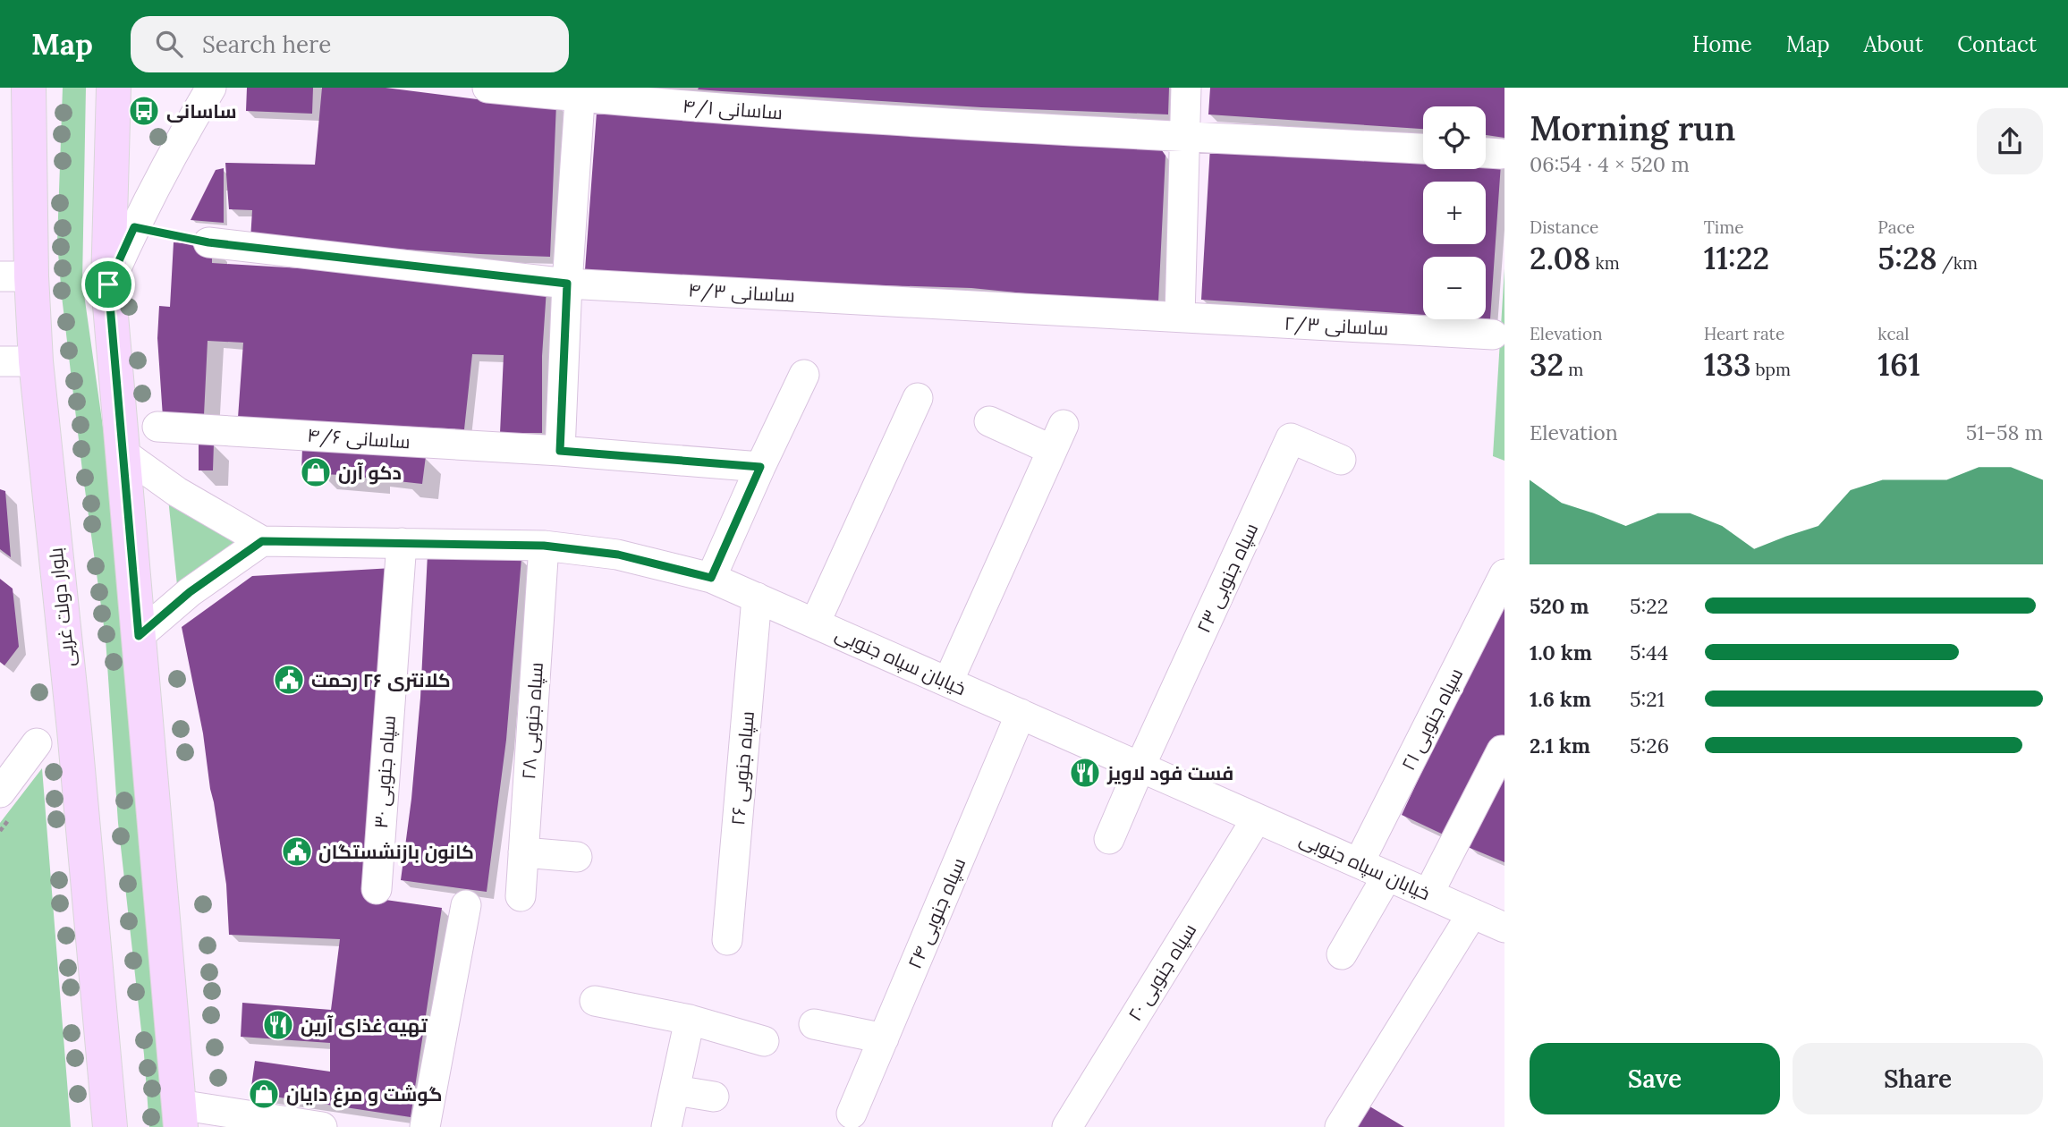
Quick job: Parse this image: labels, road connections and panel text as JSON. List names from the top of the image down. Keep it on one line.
{"streets":{"main road":["بلوار دولت غربی"],"street":["۴/۱ ساسانی","۴/۳ ساسانی","۲/۳ ساسانی","۴/۶ ساسانی","۲۳ سپاه جنوبی","خیابان سپاه جنوبی","۲۱ سپاه جنوبی","۲۸ سپاه جنوبی","۲۶ سپاه جنوبی","۳۰ سپاه جنوبی","۲۴ سپاه جنوبی","۲۰ سپاه جنوبی"]},"crossings":[["۴/۳ ساسانی","۲/۳ ساسانی"],["۲۳ سپاه جنوبی","خیابان سپاه جنوبی"],["خیابان سپاه جنوبی","۲۱ سپاه جنوبی"],["خیابان سپاه جنوبی","۲۸ سپاه جنوبی"],["خیابان سپاه جنوبی","۲۶ سپاه جنوبی"],["خیابان سپاه جنوبی","۳۰ سپاه جنوبی"],["خیابان سپاه جنوبی","۲۴ سپاه جنوبی"],["خیابان سپاه جنوبی","۲۰ سپاه جنوبی"]],"places":{"bus stop":["ساسانی"],"shop":["دکو آرن","گوشت و مرغ دایان"],"public building":["کلانتری ۲۶ رحمت","کانون بازنشستگان"],"restaurant":["فست فود لاویز","تهیه غذای آرین"]},"page":{"header":"Map","search":"Search here","nav":["Home","Map","About","Contact"],"heading":["Morning run","06:54 · 4 × 520 m"],"map_buttons":["+","−"],"stats":[["Distance","2.08 km"],["Time","11:22"],["Pace","5:28 /km"],["Elevation","32 m"],["Heart rate","133 bpm"],["kcal","161"]],"chart":["Elevation","51–58 m"],"list":[{"name":"520 m","note":"5:22"},{"name":"1.0 km","note":"5:44"},{"name":"1.6 km","note":"5:21"},{"name":"2.1 km","note":"5:26"}],"buttons":["Save","Share"]}}
